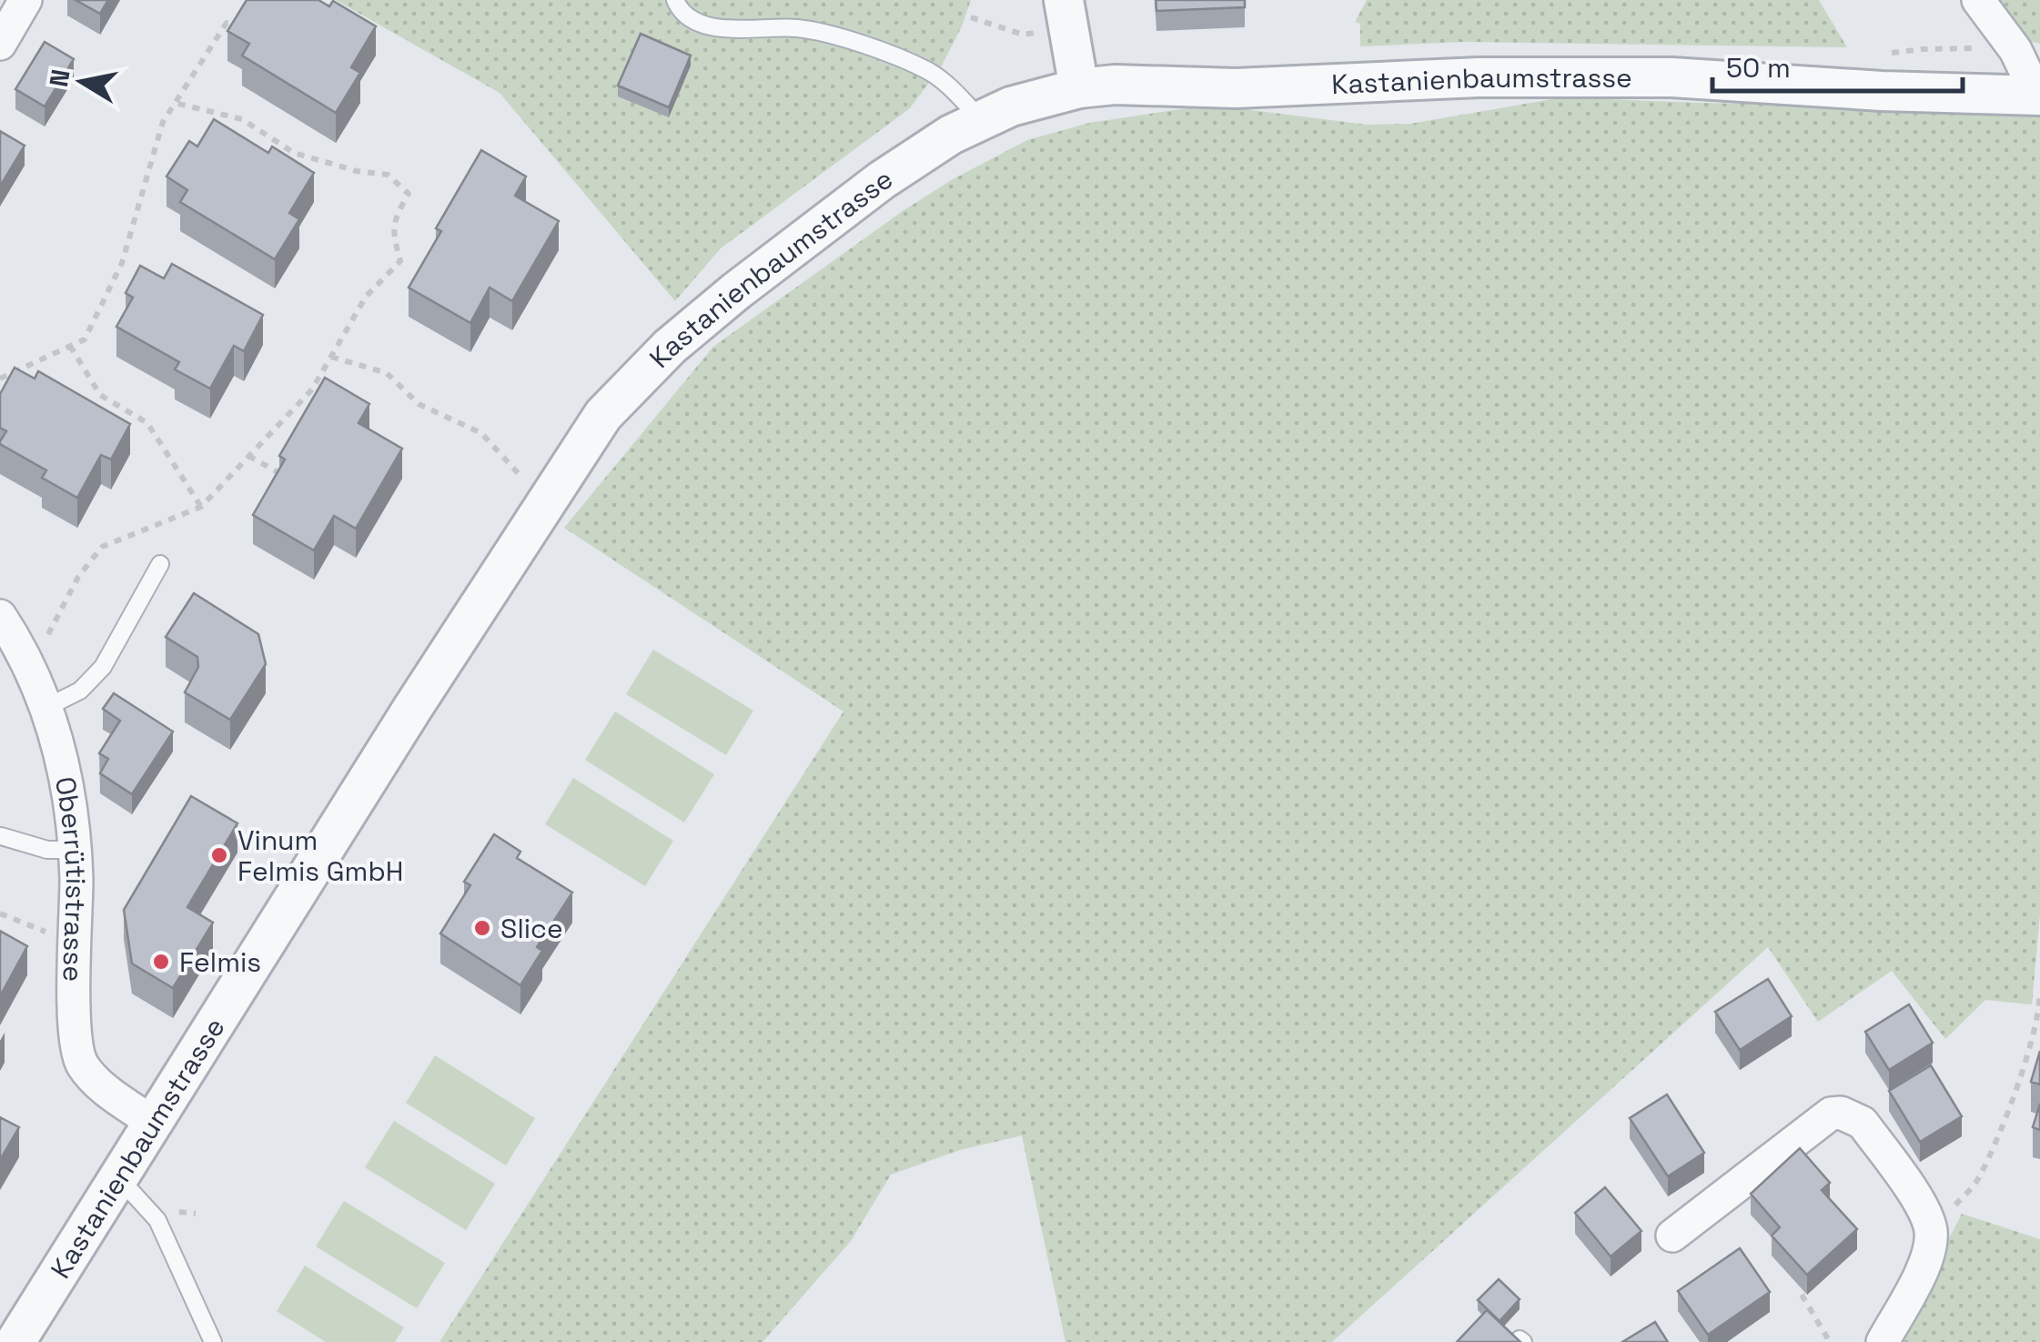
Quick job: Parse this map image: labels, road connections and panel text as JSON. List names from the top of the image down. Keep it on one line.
{"streets":{"street":["Kastanienbaumstrasse","Oberrütistrasse"]},"crossings":[["Kastanienbaumstrasse","Oberrütistrasse"]],"places":["Vinum Felmis GmbH","Slice","Felmis"],"scale_bar":"50 m","north":"left"}
